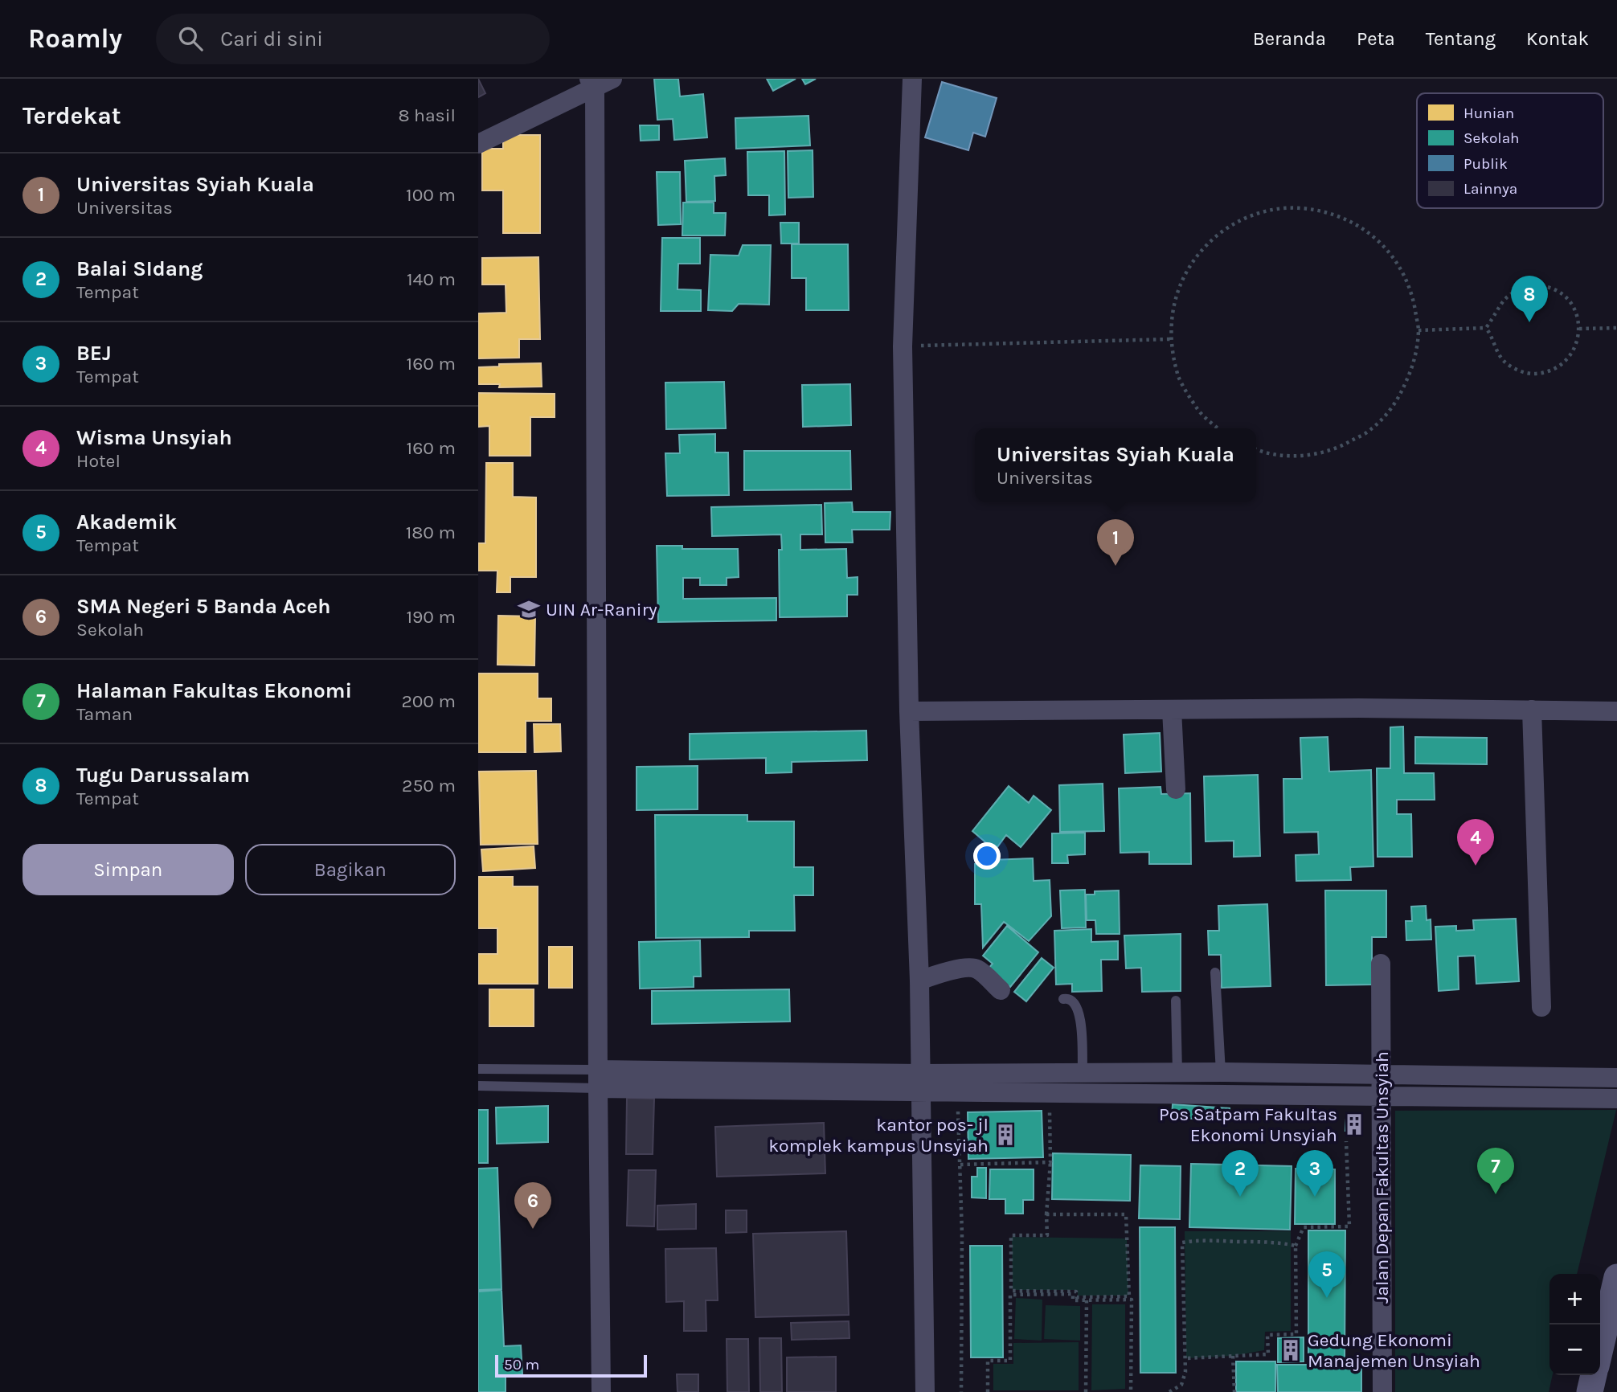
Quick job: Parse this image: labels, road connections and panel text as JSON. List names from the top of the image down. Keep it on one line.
{"streets":{"street":["Jalan Depan Fakultas Unsyiah"]},"places":{"school or university":["UIN Ar-Raniry"],"building":["Pos Satpam Fakultas Ekonomi Unsyiah","kantor pos- jl komplek kampus Unsyiah","Gedung Ekonomi Manajemen Unsyiah"]},"legend":["Hunian","Sekolah","Publik","Lainnya"],"scale_bar":"50 m","page":{"header":"Roamly","search":"Cari di sini","nav":["Beranda","Peta","Tentang","Kontak"],"heading":["Terdekat","8 hasil"],"list":[{"mark":"1","name":"Universitas Syiah Kuala","note":"Universitas","value":"100 m"},{"mark":"2","name":"Balai SIdang","note":"Tempat","value":"140 m"},{"mark":"3","name":"BEJ","note":"Tempat","value":"160 m"},{"mark":"4","name":"Wisma Unsyiah","note":"Hotel","value":"160 m"},{"mark":"5","name":"Akademik","note":"Tempat","value":"180 m"},{"mark":"6","name":"SMA Negeri 5 Banda Aceh","note":"Sekolah","value":"190 m"},{"mark":"7","name":"Halaman Fakultas Ekonomi","note":"Taman","value":"200 m"},{"mark":"8","name":"Tugu Darussalam","note":"Tempat","value":"250 m"}],"pins":["8","1","4","7","2","3","6","5"],"popup":["Universitas Syiah Kuala","Universitas"],"buttons":["Simpan","Bagikan"],"map_buttons":["+","−"],"scale":"50 m"}}
